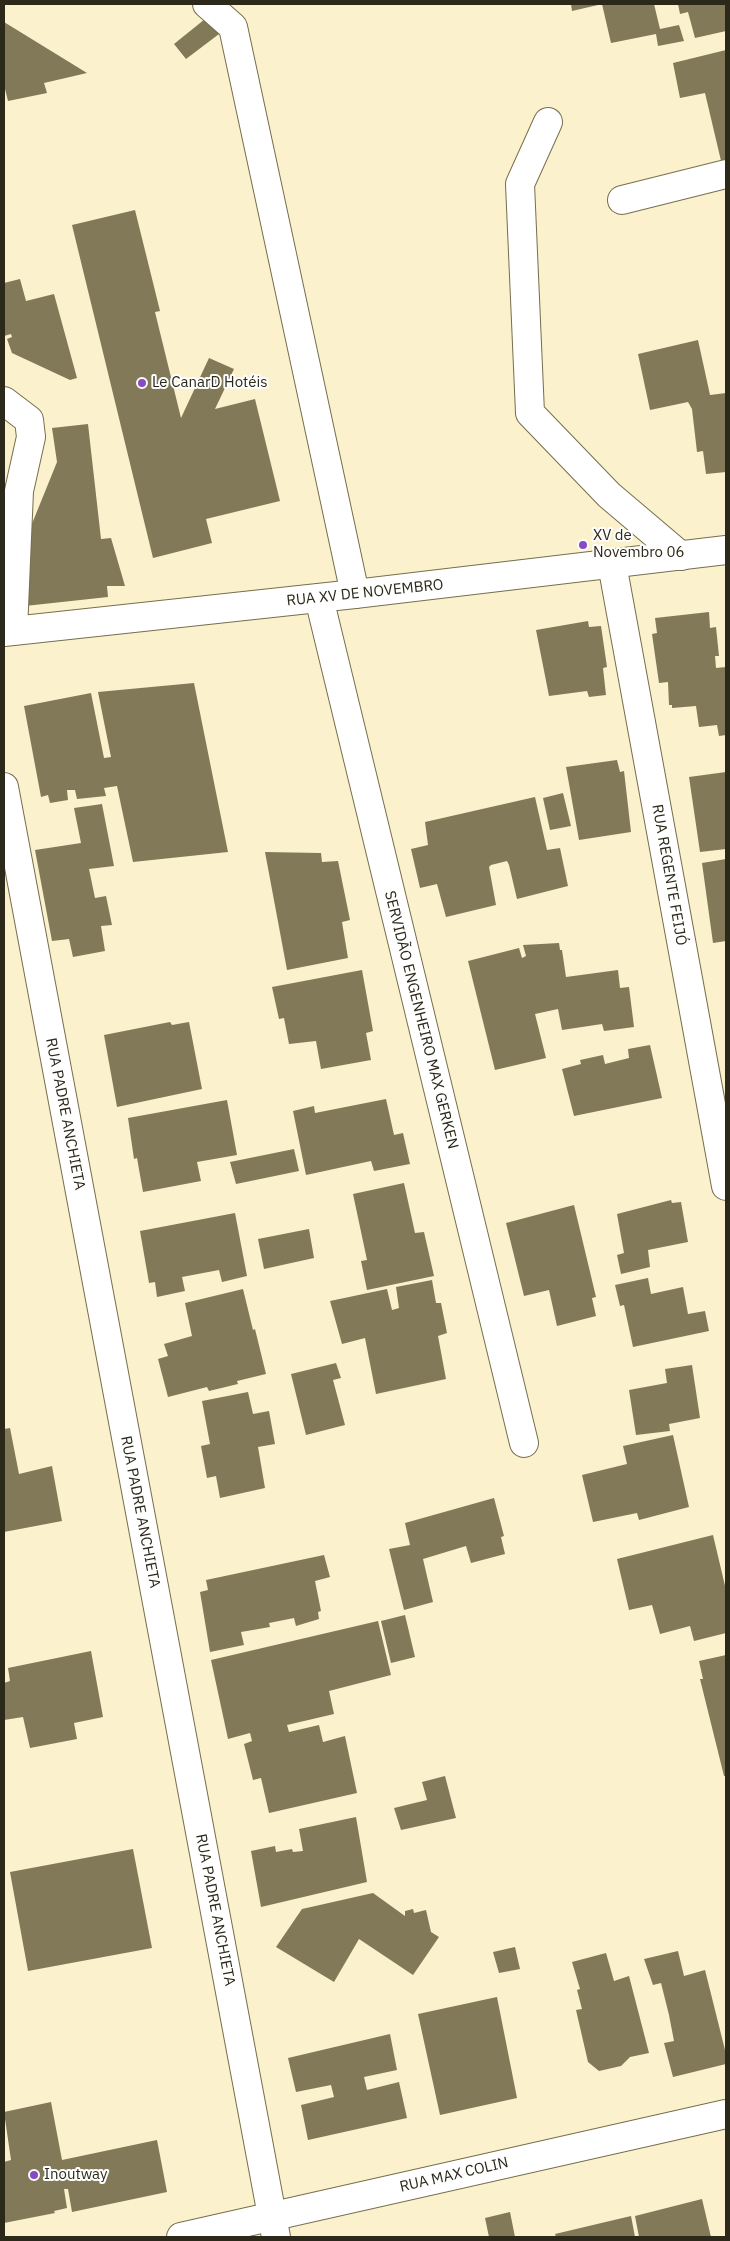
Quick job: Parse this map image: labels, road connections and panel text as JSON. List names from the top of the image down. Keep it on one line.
{"streets":{"street":["RUA XV DE NOVEMBRO","RUA REGENTE FEIJÓ","SERVIDÃO ENGENHEIRO MAX GERKEN","RUA PADRE ANCHIETA","RUA MAX COLIN"]},"crossings":[["RUA XV DE NOVEMBRO","RUA REGENTE FEIJÓ"],["RUA XV DE NOVEMBRO","SERVIDÃO ENGENHEIRO MAX GERKEN"],["RUA PADRE ANCHIETA","RUA MAX COLIN"]],"places":["Le CanarD Hotéis","XV de Novembro 06","Inoutway"]}
